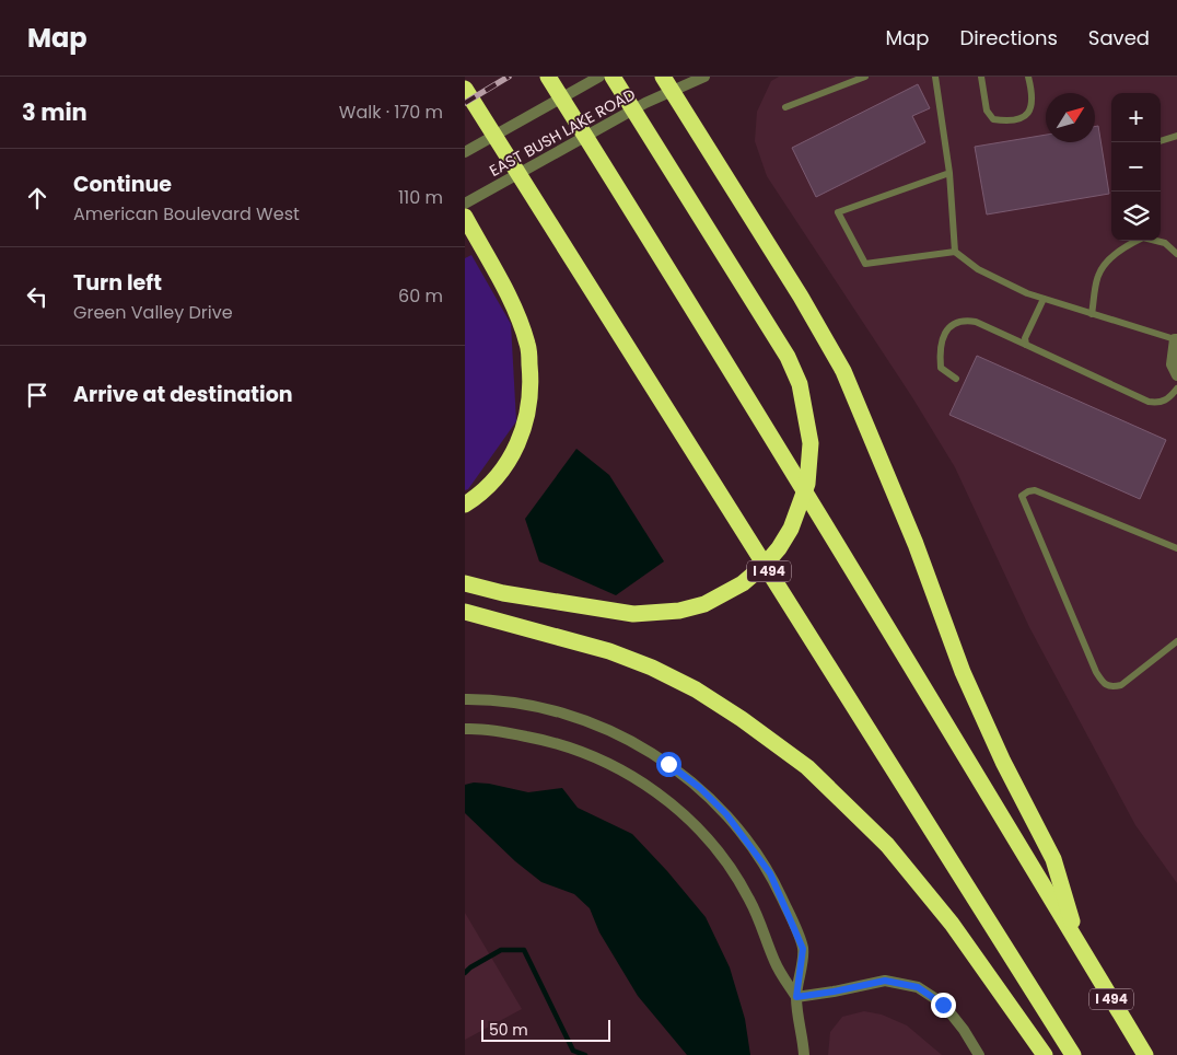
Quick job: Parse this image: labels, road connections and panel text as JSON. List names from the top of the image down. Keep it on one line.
{"streets":{"highway":["I 494"],"street":["EAST BUSH LAKE ROAD"]},"scale_bar":"50 m","north":"top right","page":{"header":"Map","nav":["Map","Directions","Saved"],"heading":["3 min","Walk · 170 m"],"map_buttons":["+","−"],"list":[["Continue","American Boulevard West","110 m"],["Turn left","Green Valley Drive","60 m"],"Arrive at destination"],"scale":"50 m"}}
